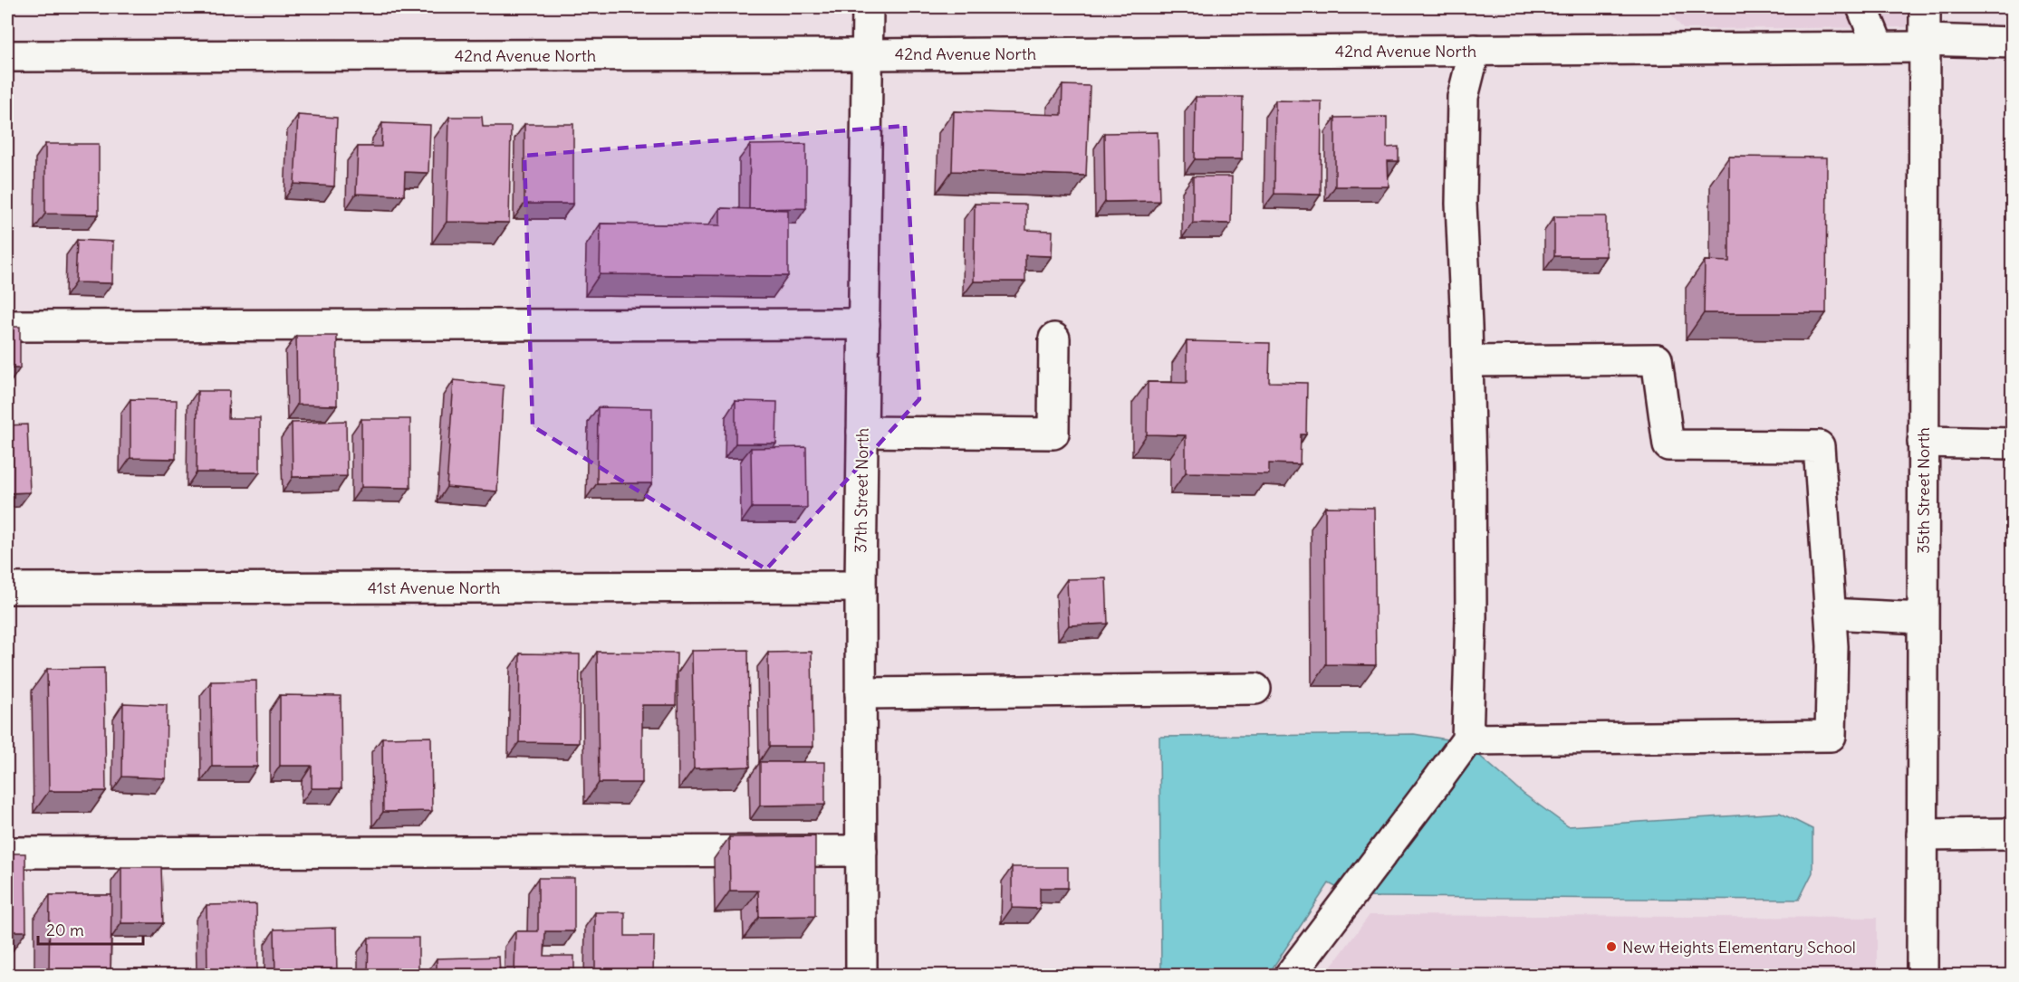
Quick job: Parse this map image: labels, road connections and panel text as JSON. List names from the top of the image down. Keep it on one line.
{"streets":{"street":["42nd Avenue North","37th Street North","35th Street North","41st Avenue North"]},"crossings":[["42nd Avenue North","37th Street North"],["42nd Avenue North","35th Street North"],["37th Street North","41st Avenue North"]],"places":["New Heights Elementary School"],"scale_bar":"20 m"}
